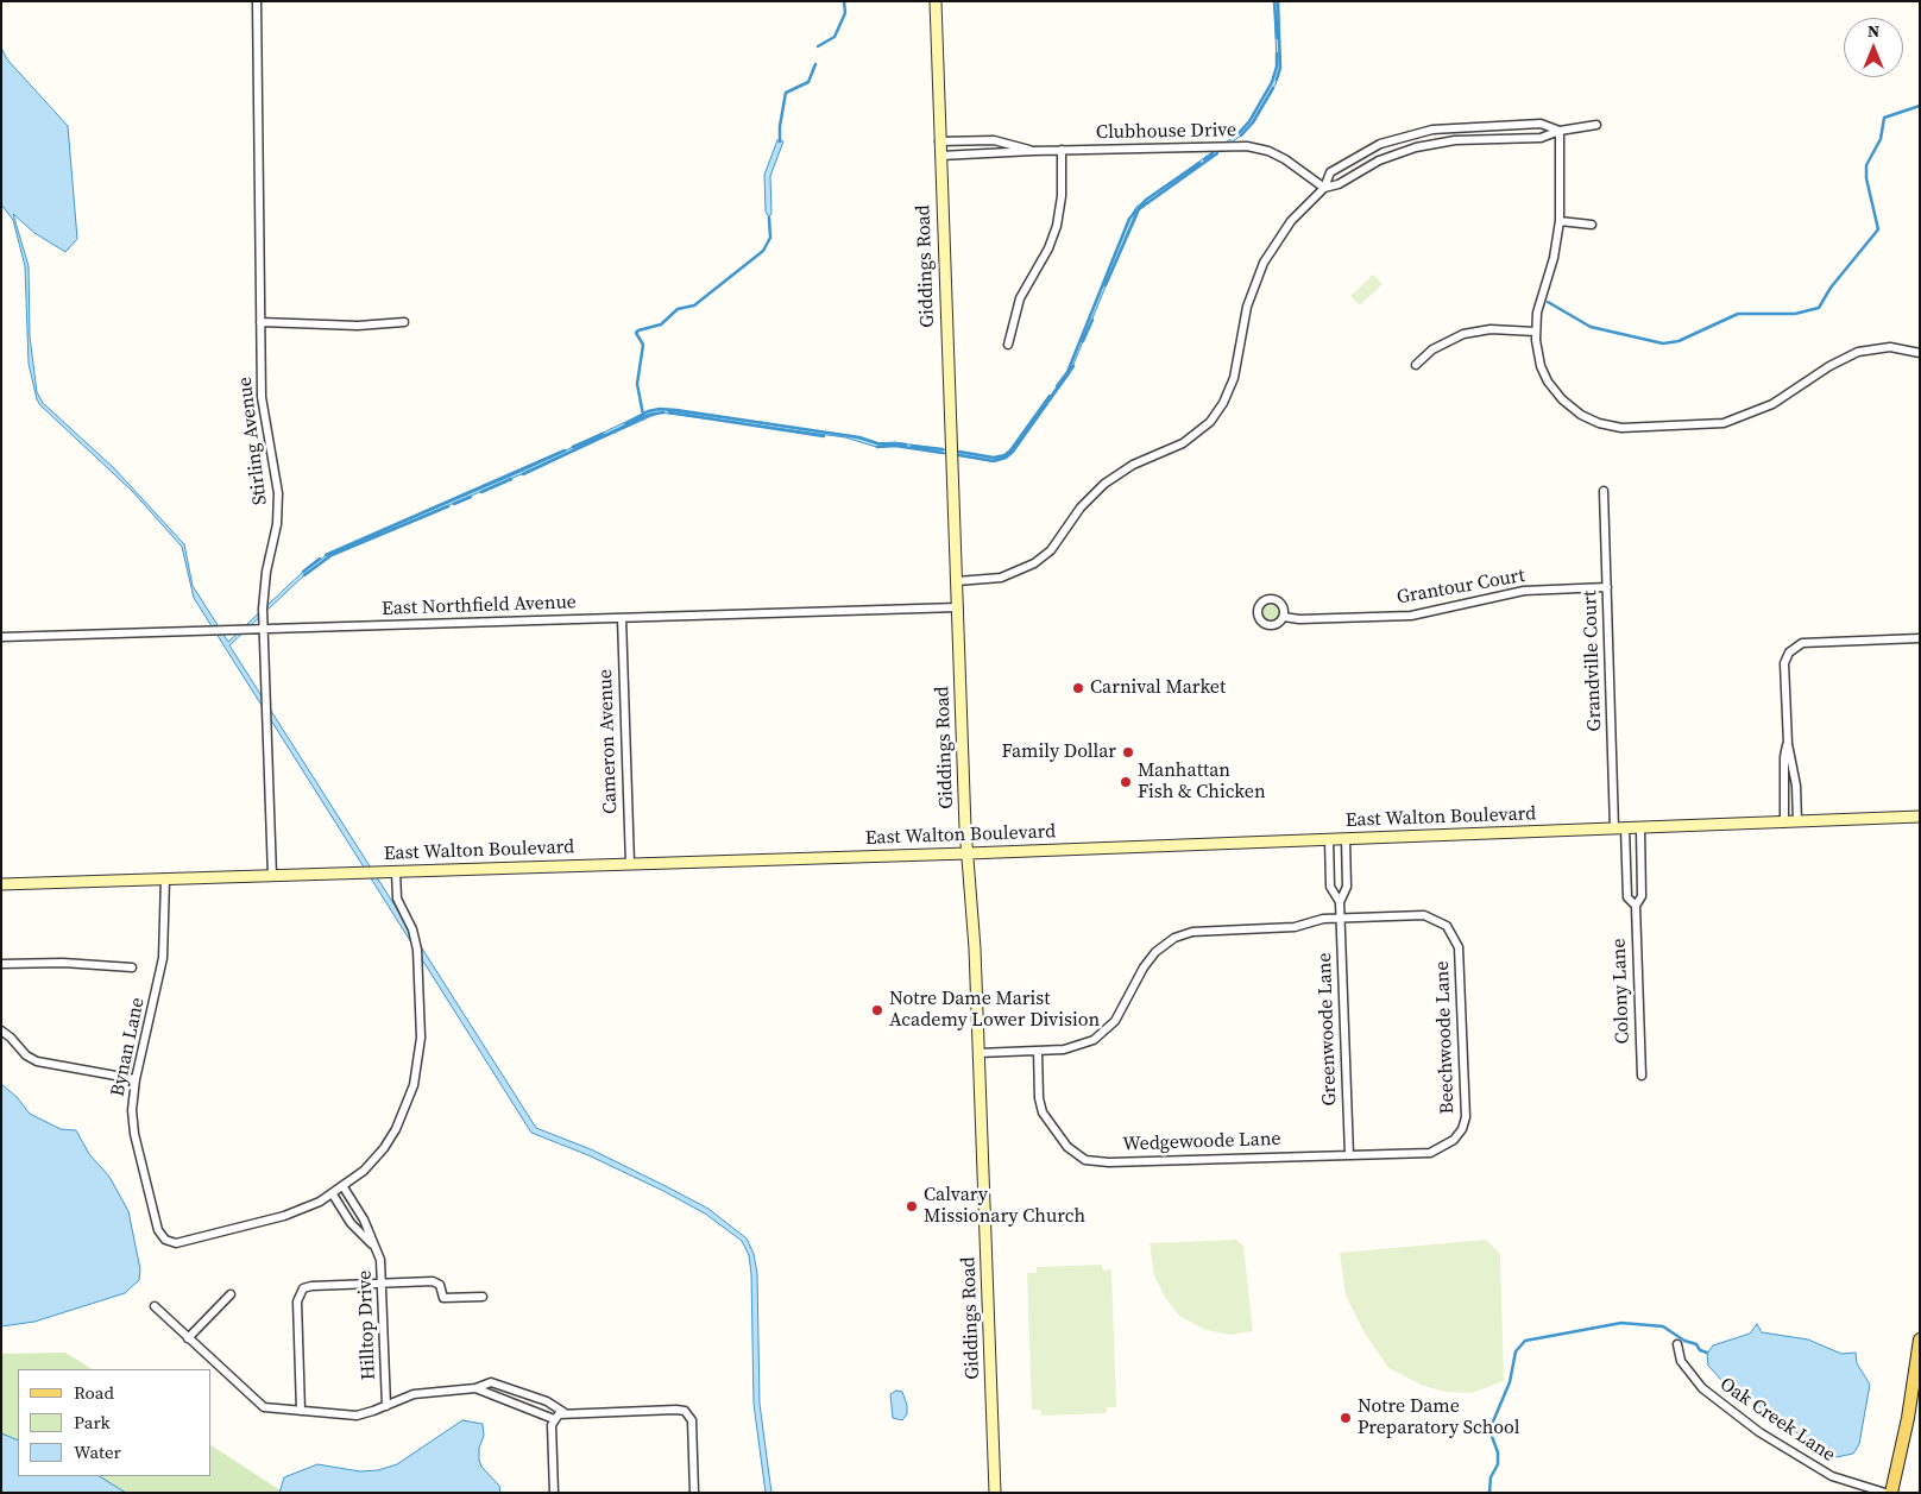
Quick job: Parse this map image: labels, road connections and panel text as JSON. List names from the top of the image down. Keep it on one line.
{"streets":{"main road":["Giddings Road","East Walton Boulevard"],"street":["Clubhouse Drive","Stirling Avenue","Grantour Court","East Northfield Avenue","Grandville Court","Cameron Avenue","Colony Lane","Greenwoode Lane","Beechwoode Lane","Bynan Lane","Wedgewoode Lane","Hilltop Drive","Oak Creek Lane"]},"crossings":[["Clubhouse Drive","Giddings Road"],["Giddings Road","East Northfield Avenue"],["Giddings Road","East Walton Boulevard"],["Giddings Road","Beechwoode Lane"],["Stirling Avenue","East Northfield Avenue"],["Stirling Avenue","East Walton Boulevard"],["Grantour Court","Grandville Court"],["East Northfield Avenue","Cameron Avenue"],["Grandville Court","East Walton Boulevard"],["Grandville Court","Colony Lane"],["Cameron Avenue","East Walton Boulevard"],["East Walton Boulevard","Colony Lane"],["East Walton Boulevard","Greenwoode Lane"],["East Walton Boulevard","Bynan Lane"],["Greenwoode Lane","Beechwoode Lane"],["Greenwoode Lane","Wedgewoode Lane"],["Beechwoode Lane","Wedgewoode Lane"],["Bynan Lane","Hilltop Drive"]],"places":["Carnival Market","Family Dollar","Manhattan Fish & Chicken","Notre Dame Marist Academy Lower Division","Calvary Missionary Church","Notre Dame Preparatory School"],"legend":["Road","Park","Water"],"north":"top"}
